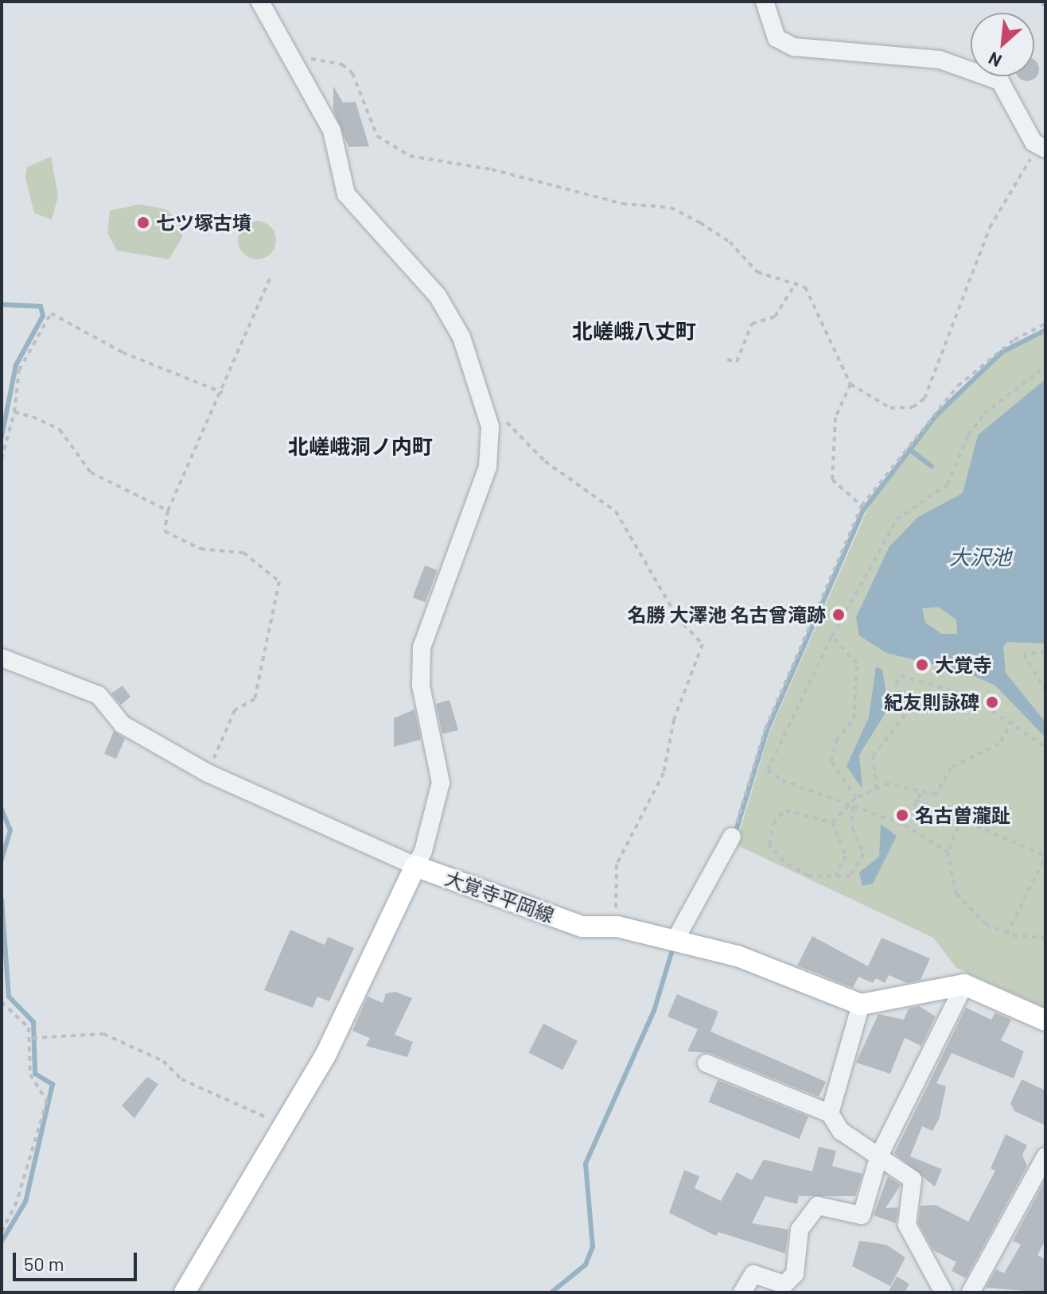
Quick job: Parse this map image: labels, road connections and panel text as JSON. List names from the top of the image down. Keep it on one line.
{"streets":{"main road":["大覚寺平岡線"]},"districts":["北嵯峨八丈町","北嵯峨洞ノ内町"],"water":["大沢池"],"places":["七ツ塚古墳","名勝 大澤池 名古曾滝跡","大覚寺","紀友則詠碑","名古曽瀧趾"],"scale_bar":"50 m","north":"bottom left"}
